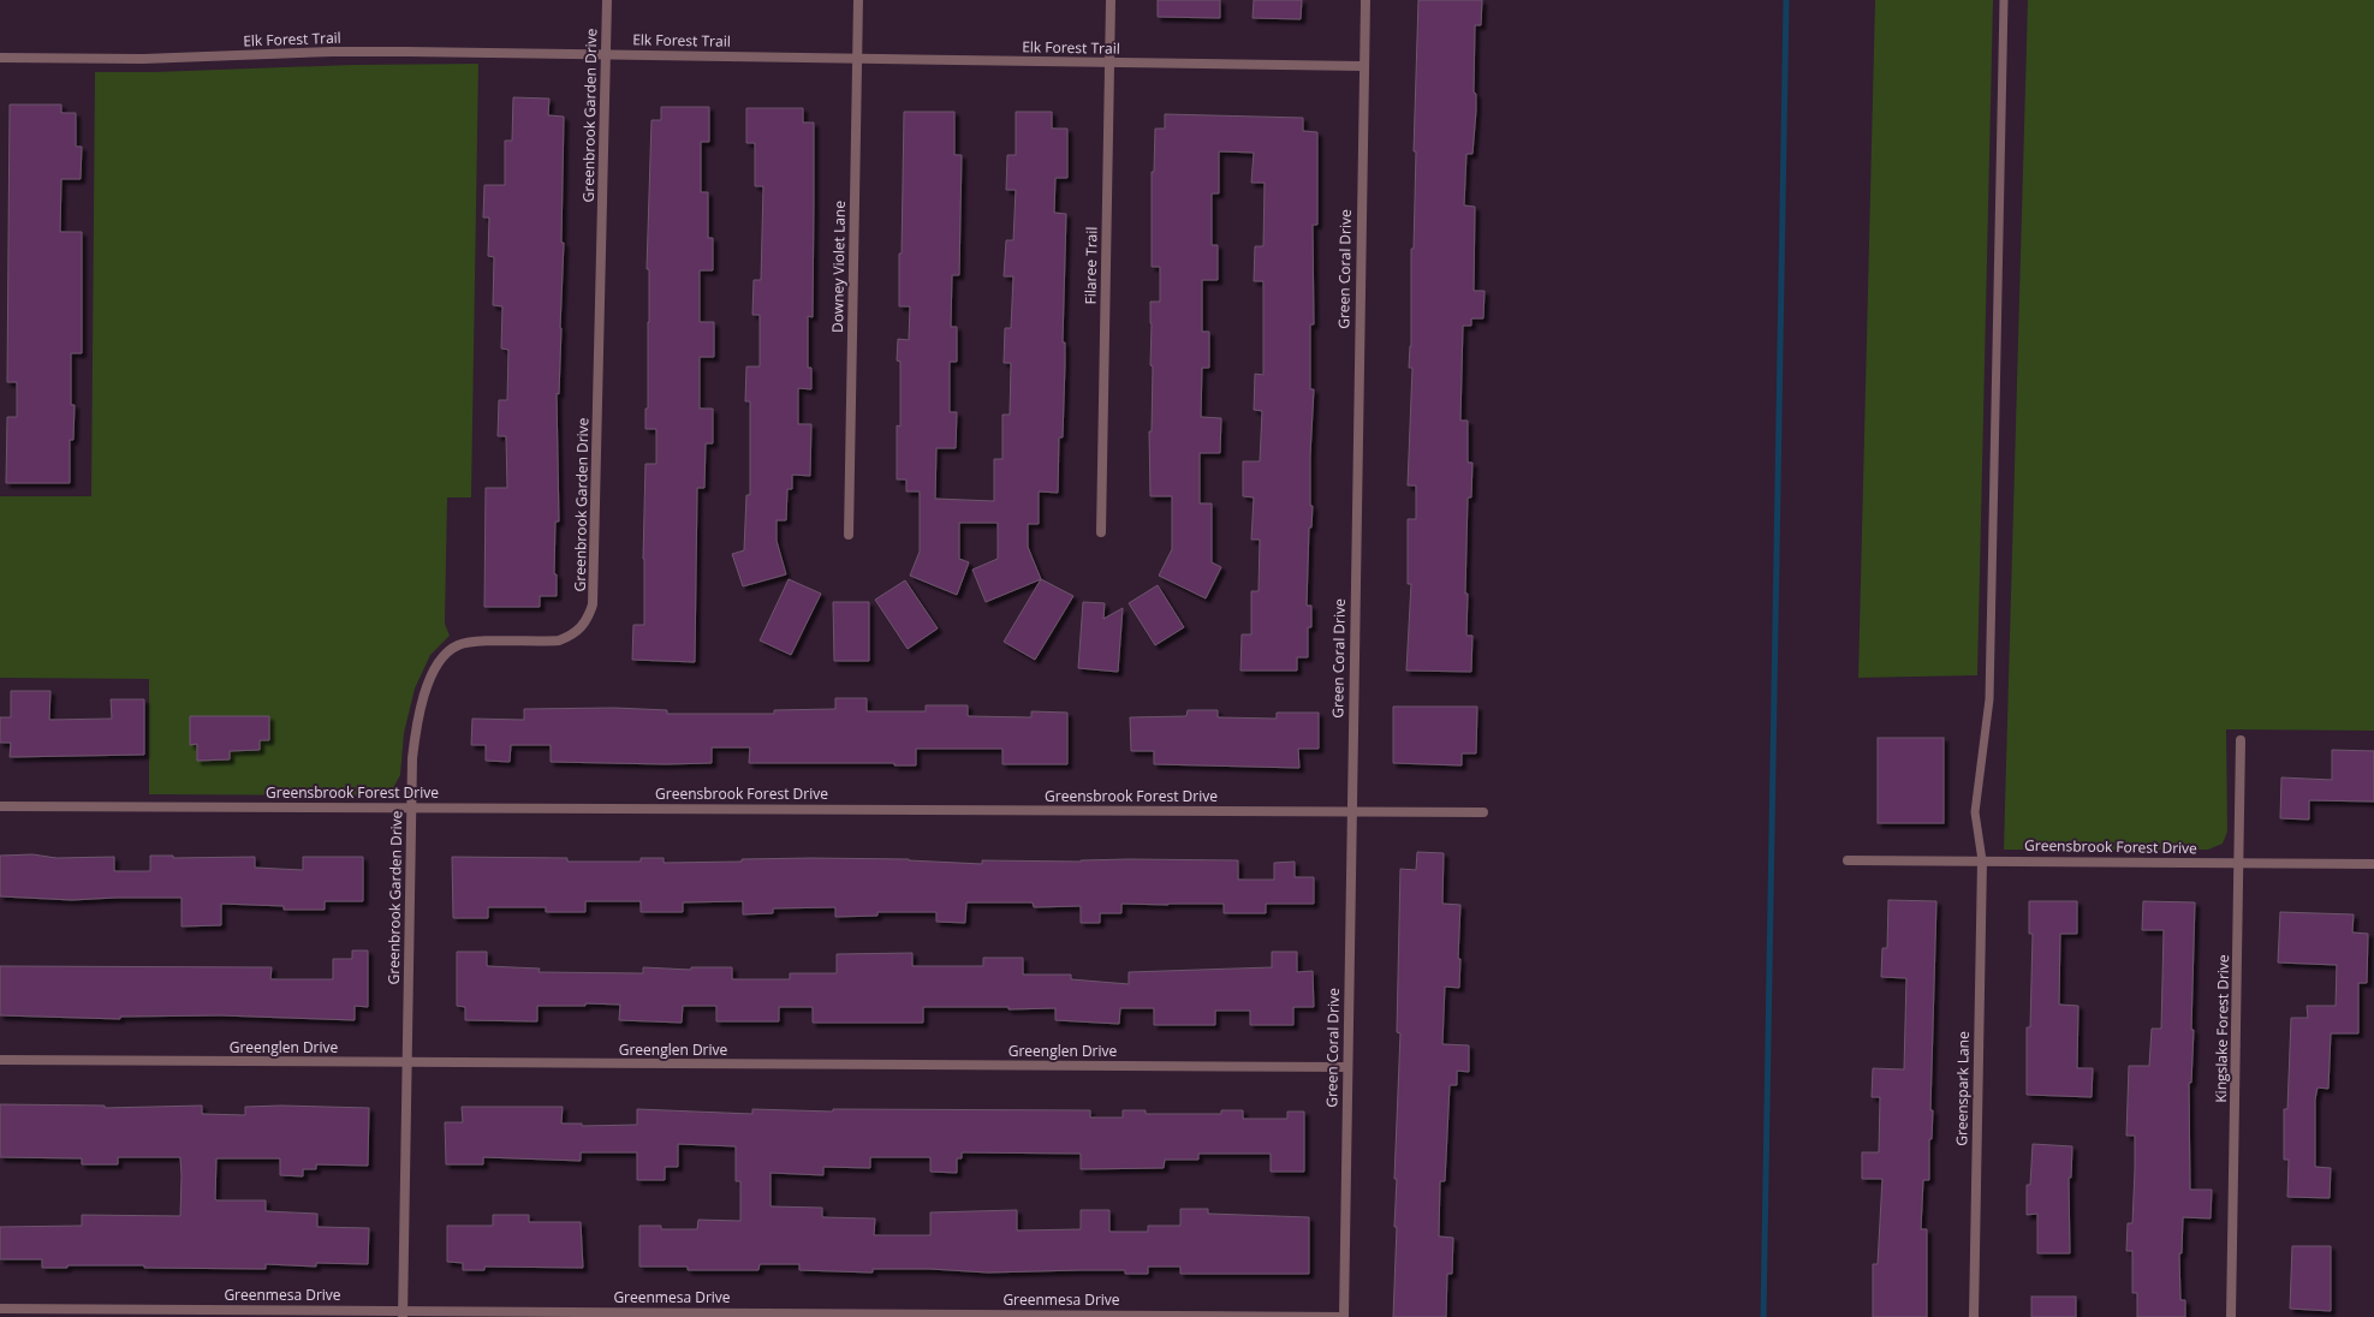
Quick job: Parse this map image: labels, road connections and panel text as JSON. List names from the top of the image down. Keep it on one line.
{"streets":{"street":["Elk Forest Trail","Greenbrook Garden Drive","Filaree Trail","Downey Violet Lane","Green Coral Drive","Greensbrook Forest Drive","Kingslake Forest Drive","Greenglen Drive","Greenspark Lane","Greenmesa Drive"]},"crossings":[["Elk Forest Trail","Greenbrook Garden Drive"],["Elk Forest Trail","Filaree Trail"],["Elk Forest Trail","Downey Violet Lane"],["Elk Forest Trail","Green Coral Drive"],["Greenbrook Garden Drive","Greensbrook Forest Drive"],["Greenbrook Garden Drive","Greenglen Drive"],["Greenbrook Garden Drive","Greenmesa Drive"],["Green Coral Drive","Greensbrook Forest Drive"],["Green Coral Drive","Greenglen Drive"],["Green Coral Drive","Greenmesa Drive"],["Greensbrook Forest Drive","Kingslake Forest Drive"],["Greensbrook Forest Drive","Greenspark Lane"]]}
